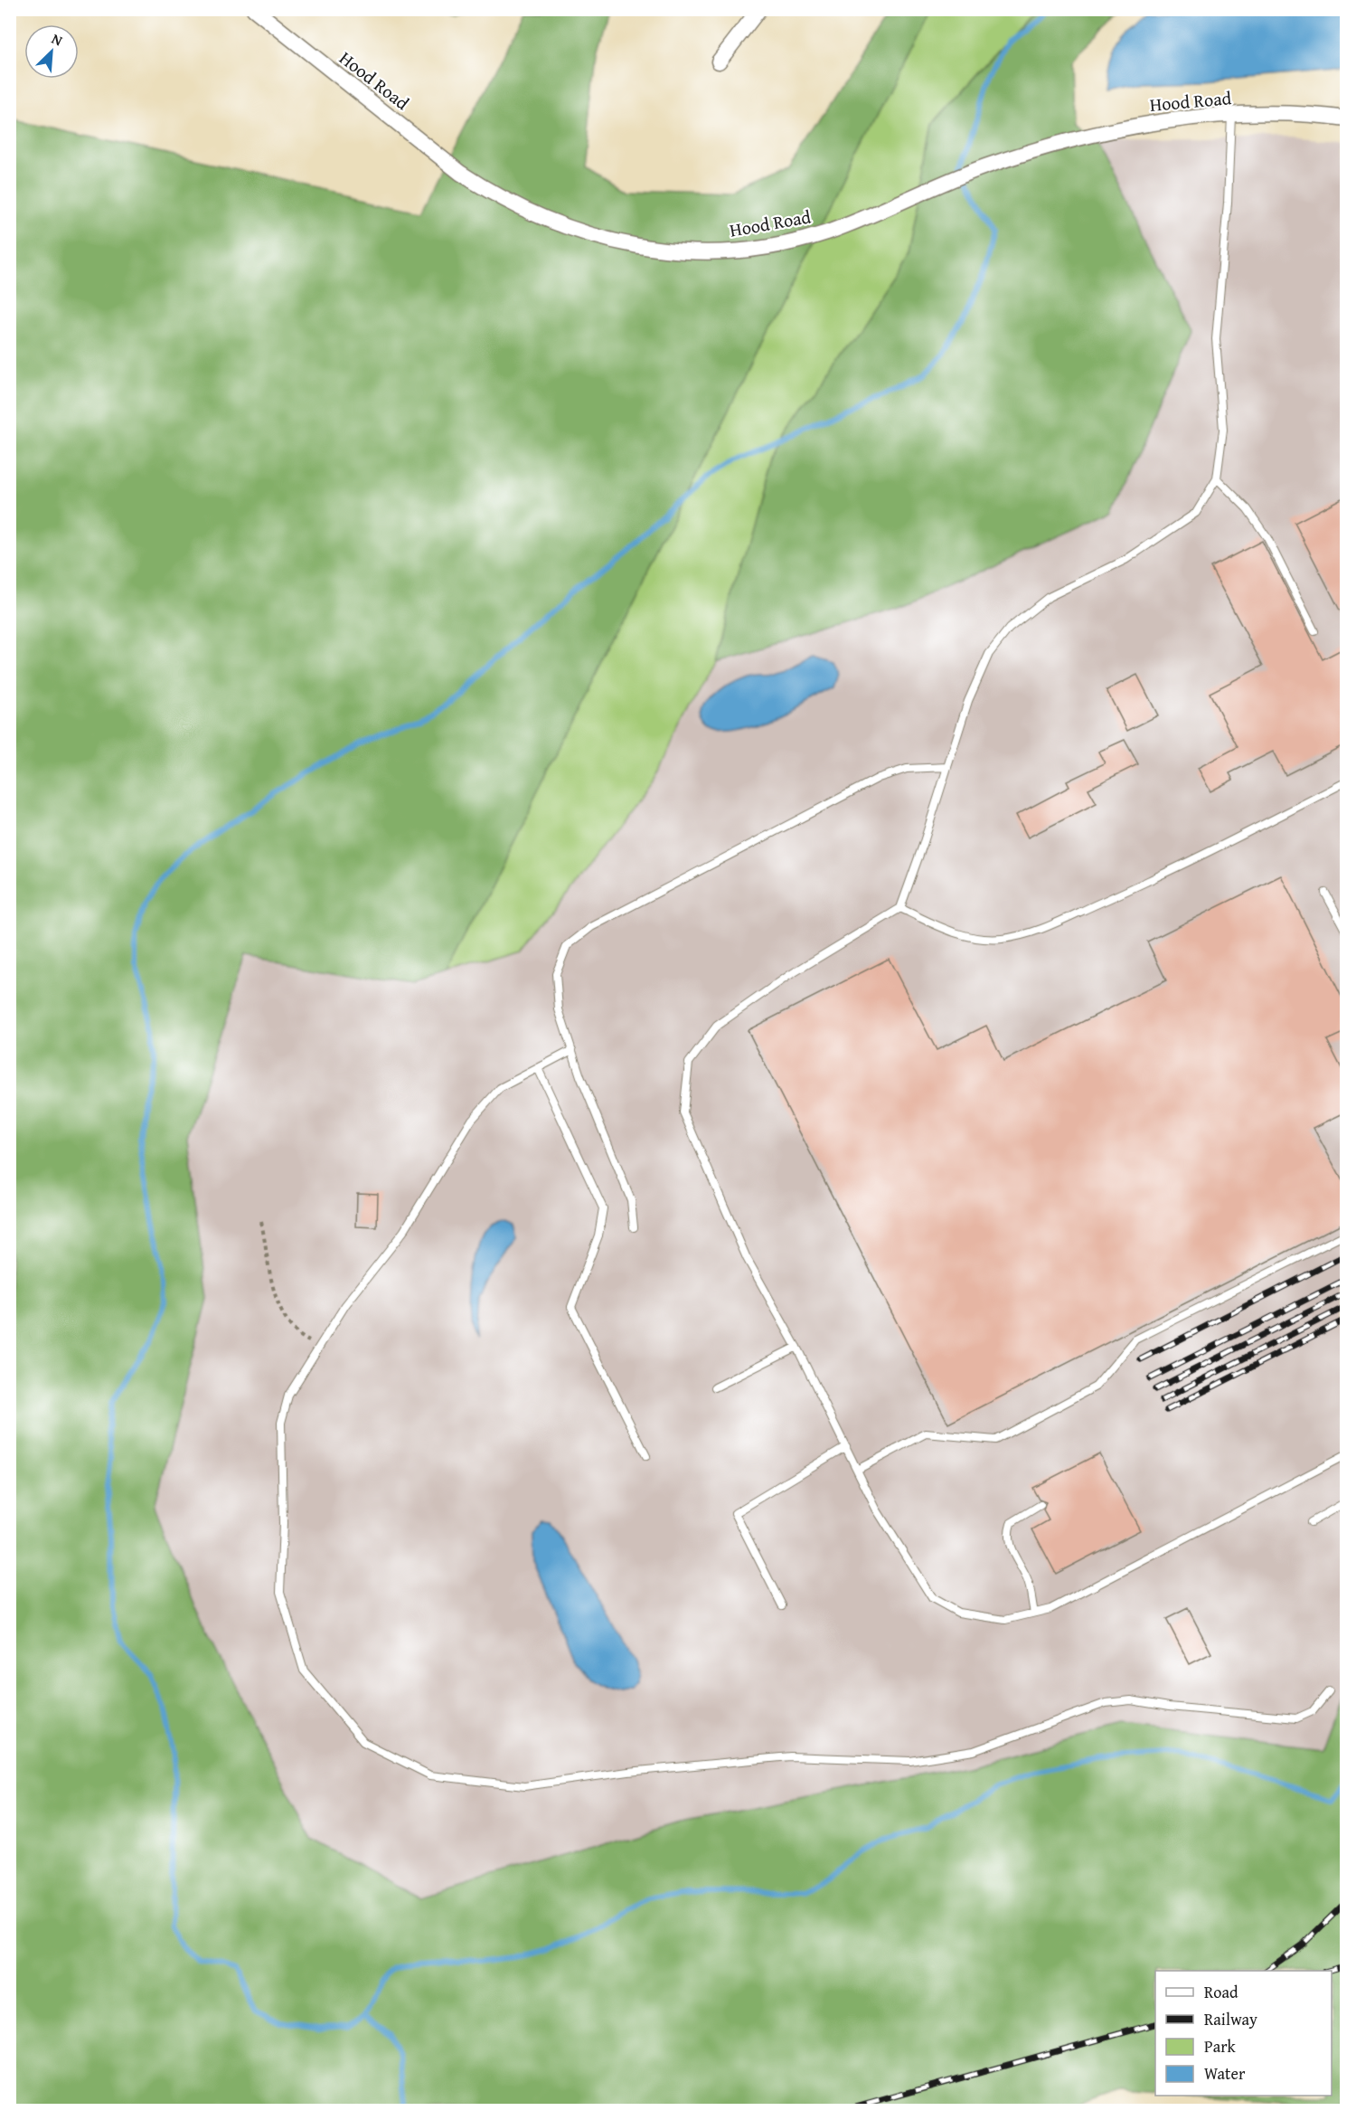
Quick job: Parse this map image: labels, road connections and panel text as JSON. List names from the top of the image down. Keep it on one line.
{"streets":{"street":["Hood Road"]},"legend":["Road","Railway","Park","Water"],"north":"top right"}
